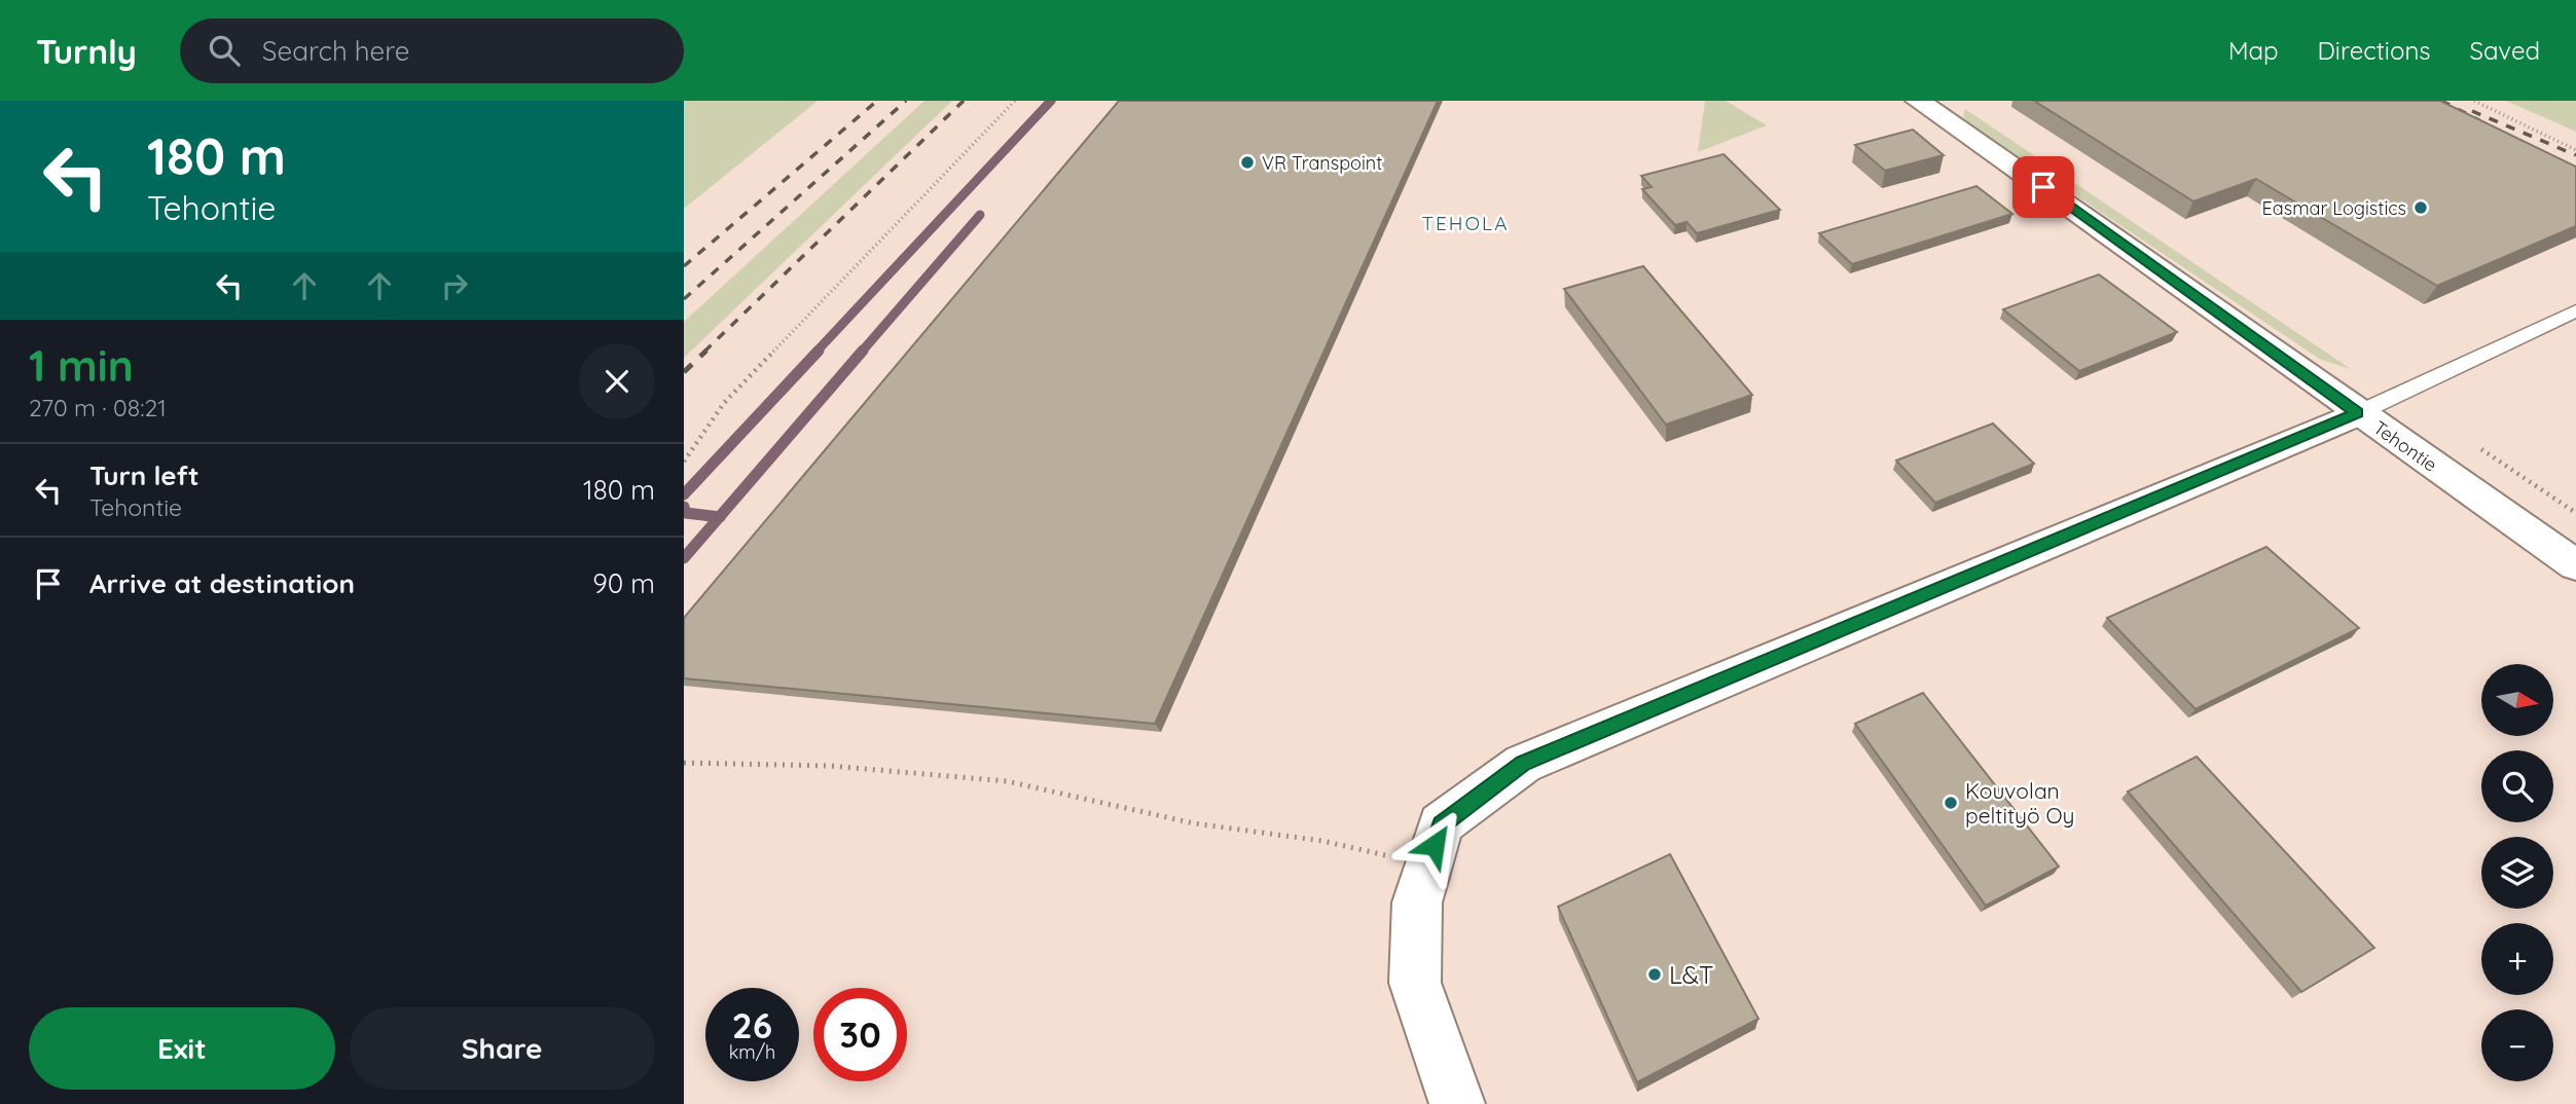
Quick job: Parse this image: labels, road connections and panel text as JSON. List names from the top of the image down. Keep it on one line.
{"streets":{"street":["Tehontie"]},"districts":["TEHOLA"],"places":["VR Transpoint","Easmar Logistics","Kouvolan peltityö Oy","L&T"],"north":"right","page":{"header":"Turnly","search":"Search here","nav":["Map","Directions","Saved"],"turn":["180 m","Tehontie"],"heading":["1 min","270 m · 08:21"],"list":[{"name":"Turn left","note":"Tehontie","value":"180 m"},{"name":"Arrive at destination","value":"90 m"}],"map_buttons":["+","−"],"speed":"26 km/h","limit":"30","buttons":["Exit","Share"]}}
